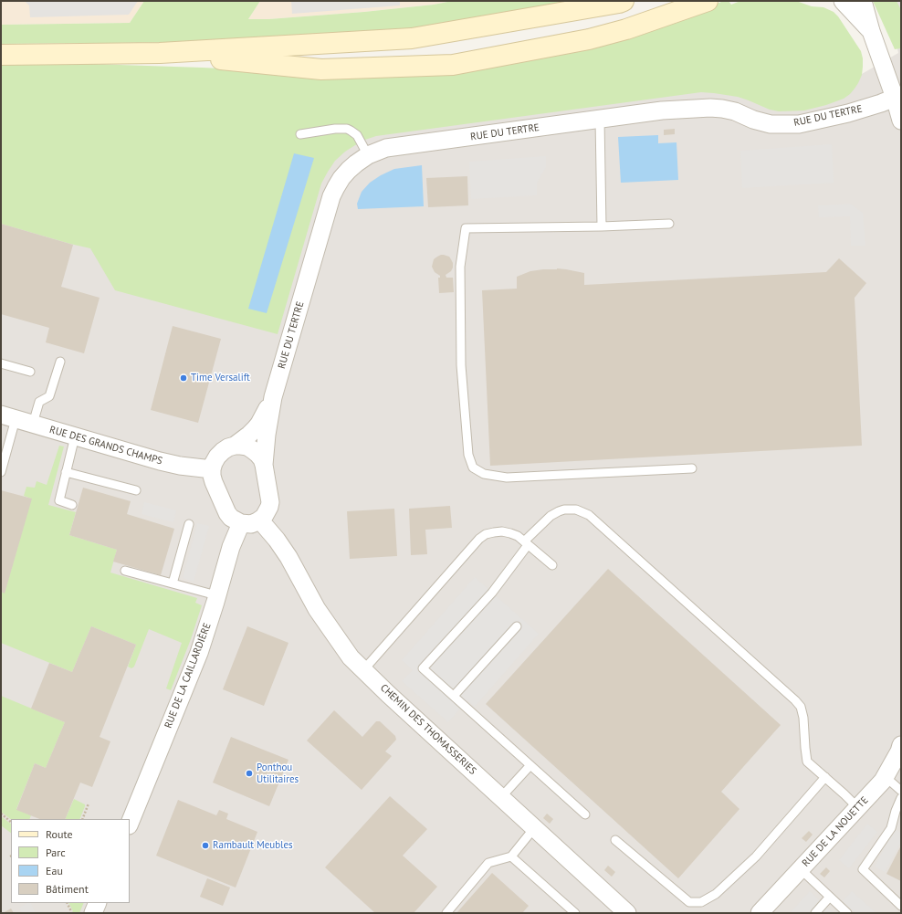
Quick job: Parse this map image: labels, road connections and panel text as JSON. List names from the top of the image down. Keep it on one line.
{"streets":{"street":["RUE DU TERTRE","RUE DES GRANDS CHAMPS","RUE DE LA CAILLARDIÈRE","CHEMIN DES THOMASSERIES","RUE DE LA NOUETTE"]},"crossings":[["RUE DU TERTRE","RUE DES GRANDS CHAMPS"],["RUE DU TERTRE","RUE DE LA CAILLARDIÈRE"],["RUE DU TERTRE","CHEMIN DES THOMASSERIES"],["RUE DES GRANDS CHAMPS","RUE DE LA CAILLARDIÈRE"],["RUE DES GRANDS CHAMPS","CHEMIN DES THOMASSERIES"],["RUE DE LA CAILLARDIÈRE","CHEMIN DES THOMASSERIES"]],"places":["Time Versalift","Ponthou Utilitaires","Rambault Meubles"],"legend":["Route","Parc","Eau","Bâtiment"]}
